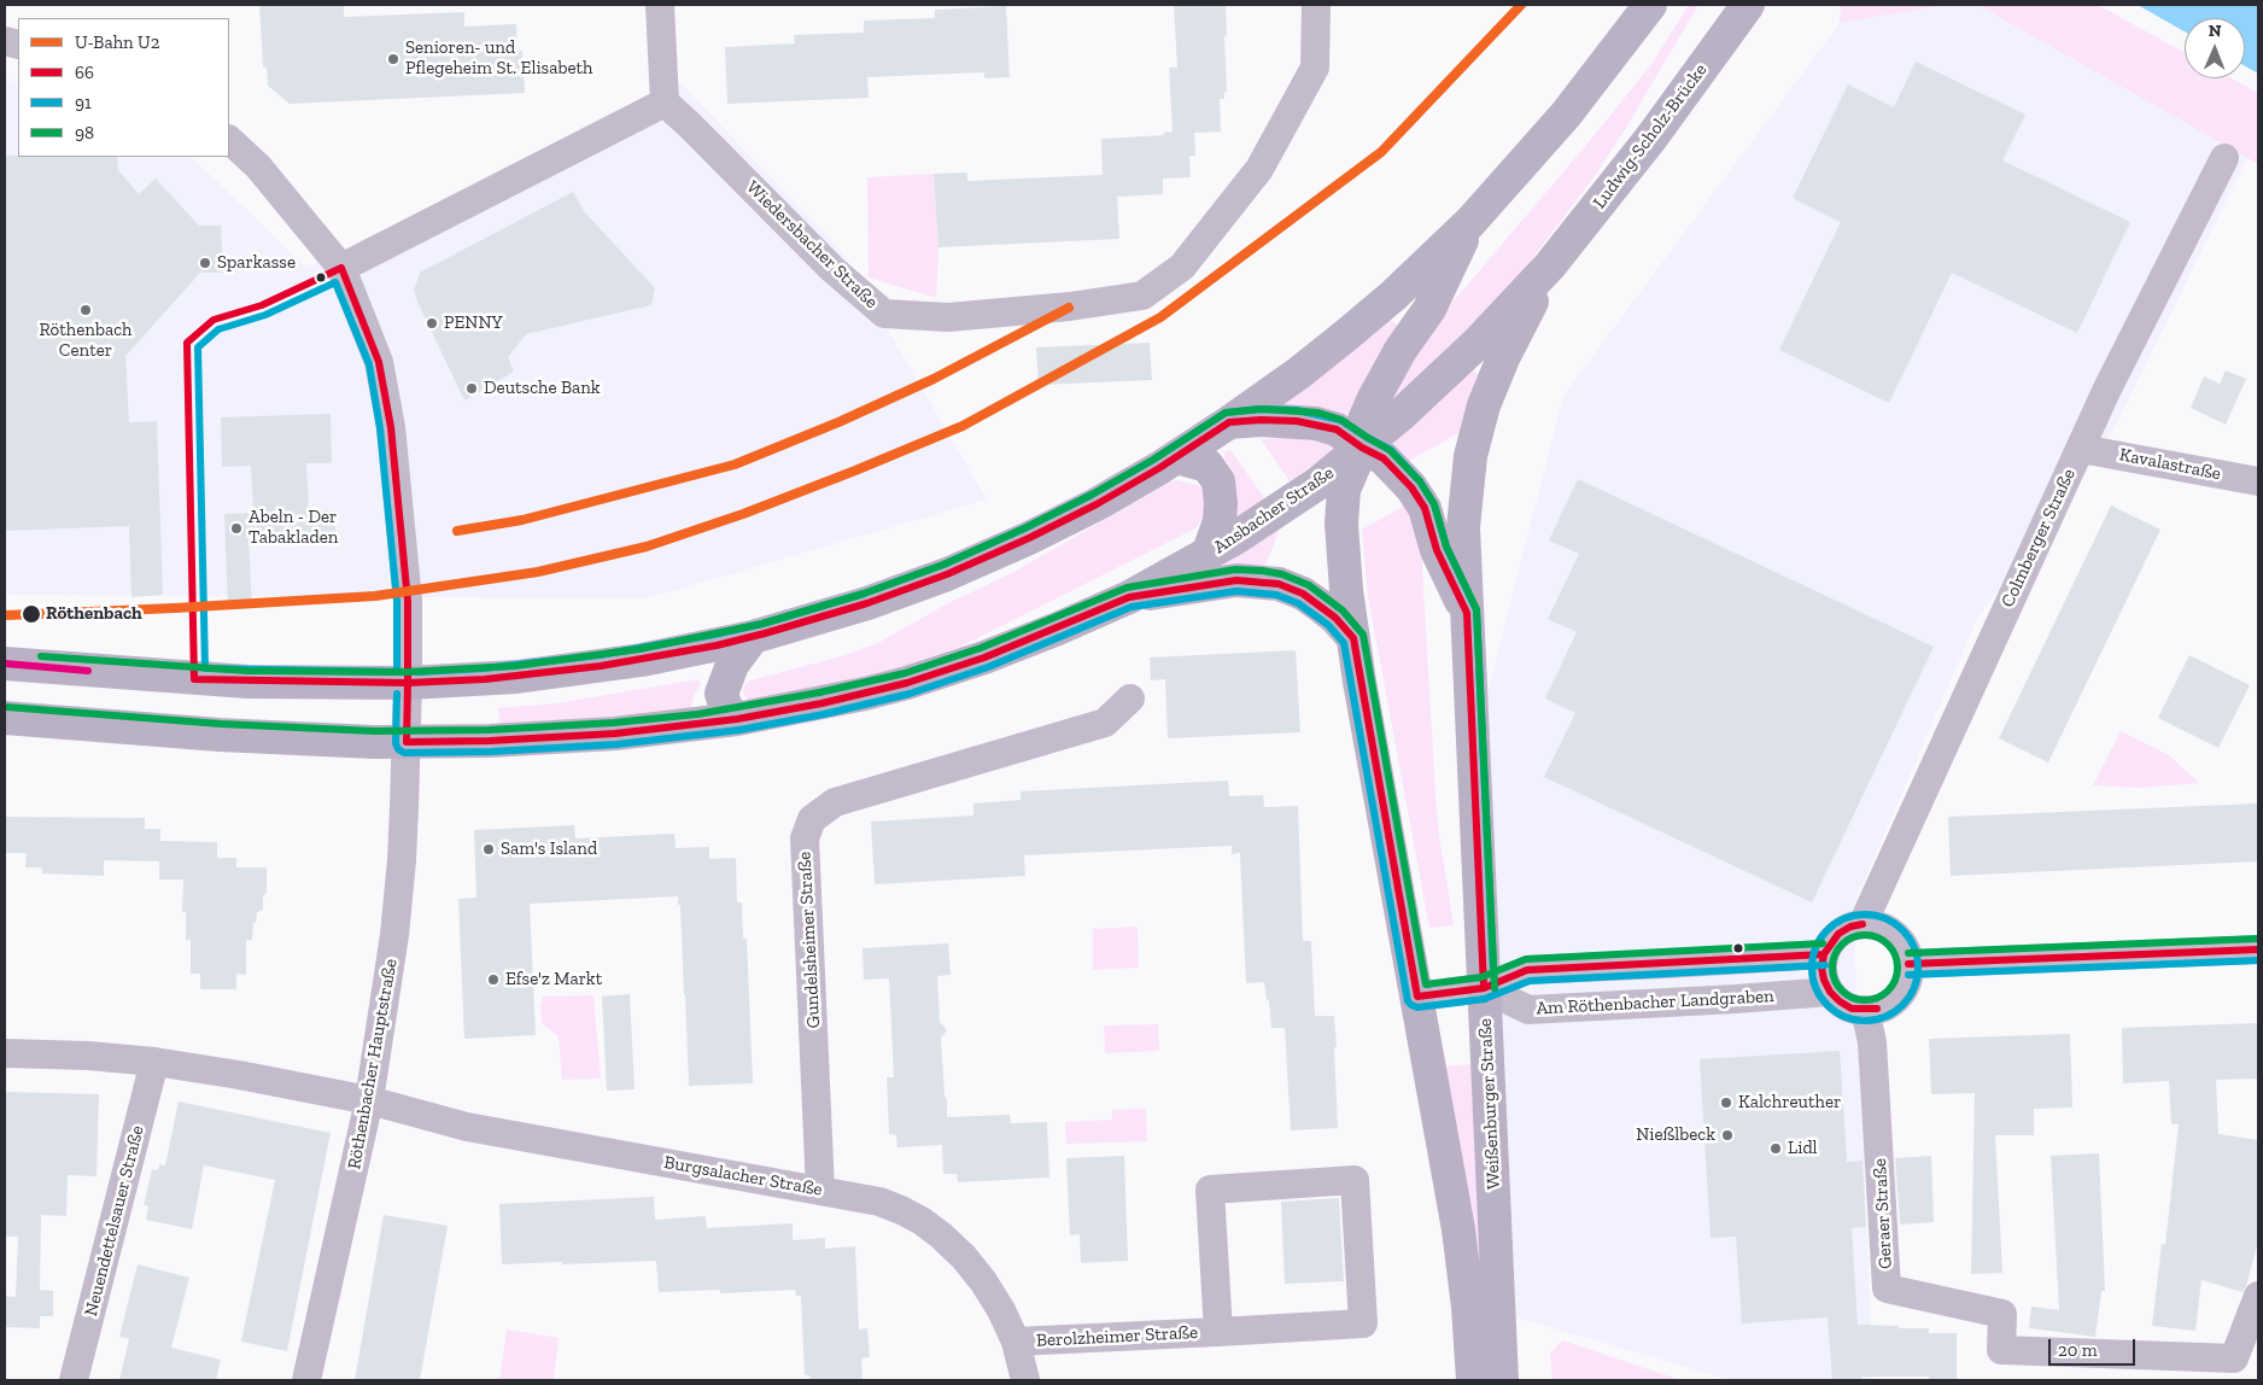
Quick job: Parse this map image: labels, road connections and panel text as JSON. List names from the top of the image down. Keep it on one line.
{"streets":{"main road":["Ludwig-Scholz-Brücke","Ansbacher Straße","Weißenburger Straße"],"street":["Wiedersbacher Straße","Kavalastraße","Colmberger Straße","Gundelsheimer Straße","Am Röthenbacher Landgraben","Röthenbacher Hauptstraße","Burgsalacher Straße","Geraer Straße","Neuendettelsauer Straße","Berolzheimer Straße"]},"crossings":[["Ludwig-Scholz-Brücke","Ansbacher Straße"],["Ludwig-Scholz-Brücke","Weißenburger Straße"],["Kavalastraße","Colmberger Straße"],["Ansbacher Straße","Röthenbacher Hauptstraße"],["Ansbacher Straße","Weißenburger Straße"],["Colmberger Straße","Am Röthenbacher Landgraben"],["Colmberger Straße","Geraer Straße"],["Gundelsheimer Straße","Burgsalacher Straße"],["Am Röthenbacher Landgraben","Weißenburger Straße"],["Am Röthenbacher Landgraben","Geraer Straße"],["Röthenbacher Hauptstraße","Burgsalacher Straße"],["Burgsalacher Straße","Berolzheimer Straße"]],"places":["Senioren- und Pflegeheim St. Elisabeth","Sparkasse","Röthenbach Center","PENNY","Deutsche Bank","Abeln - Der Tabakladen","Röthenbach","Sam's Island","Efse'z Markt","Kalchreuther","Nießlbeck","Lidl"],"lines":["metro line U2","transit line 66","transit line 91","transit line 98"],"legend":["U-Bahn U2","66","91","98"],"scale_bar":"20 m","north":"top"}
